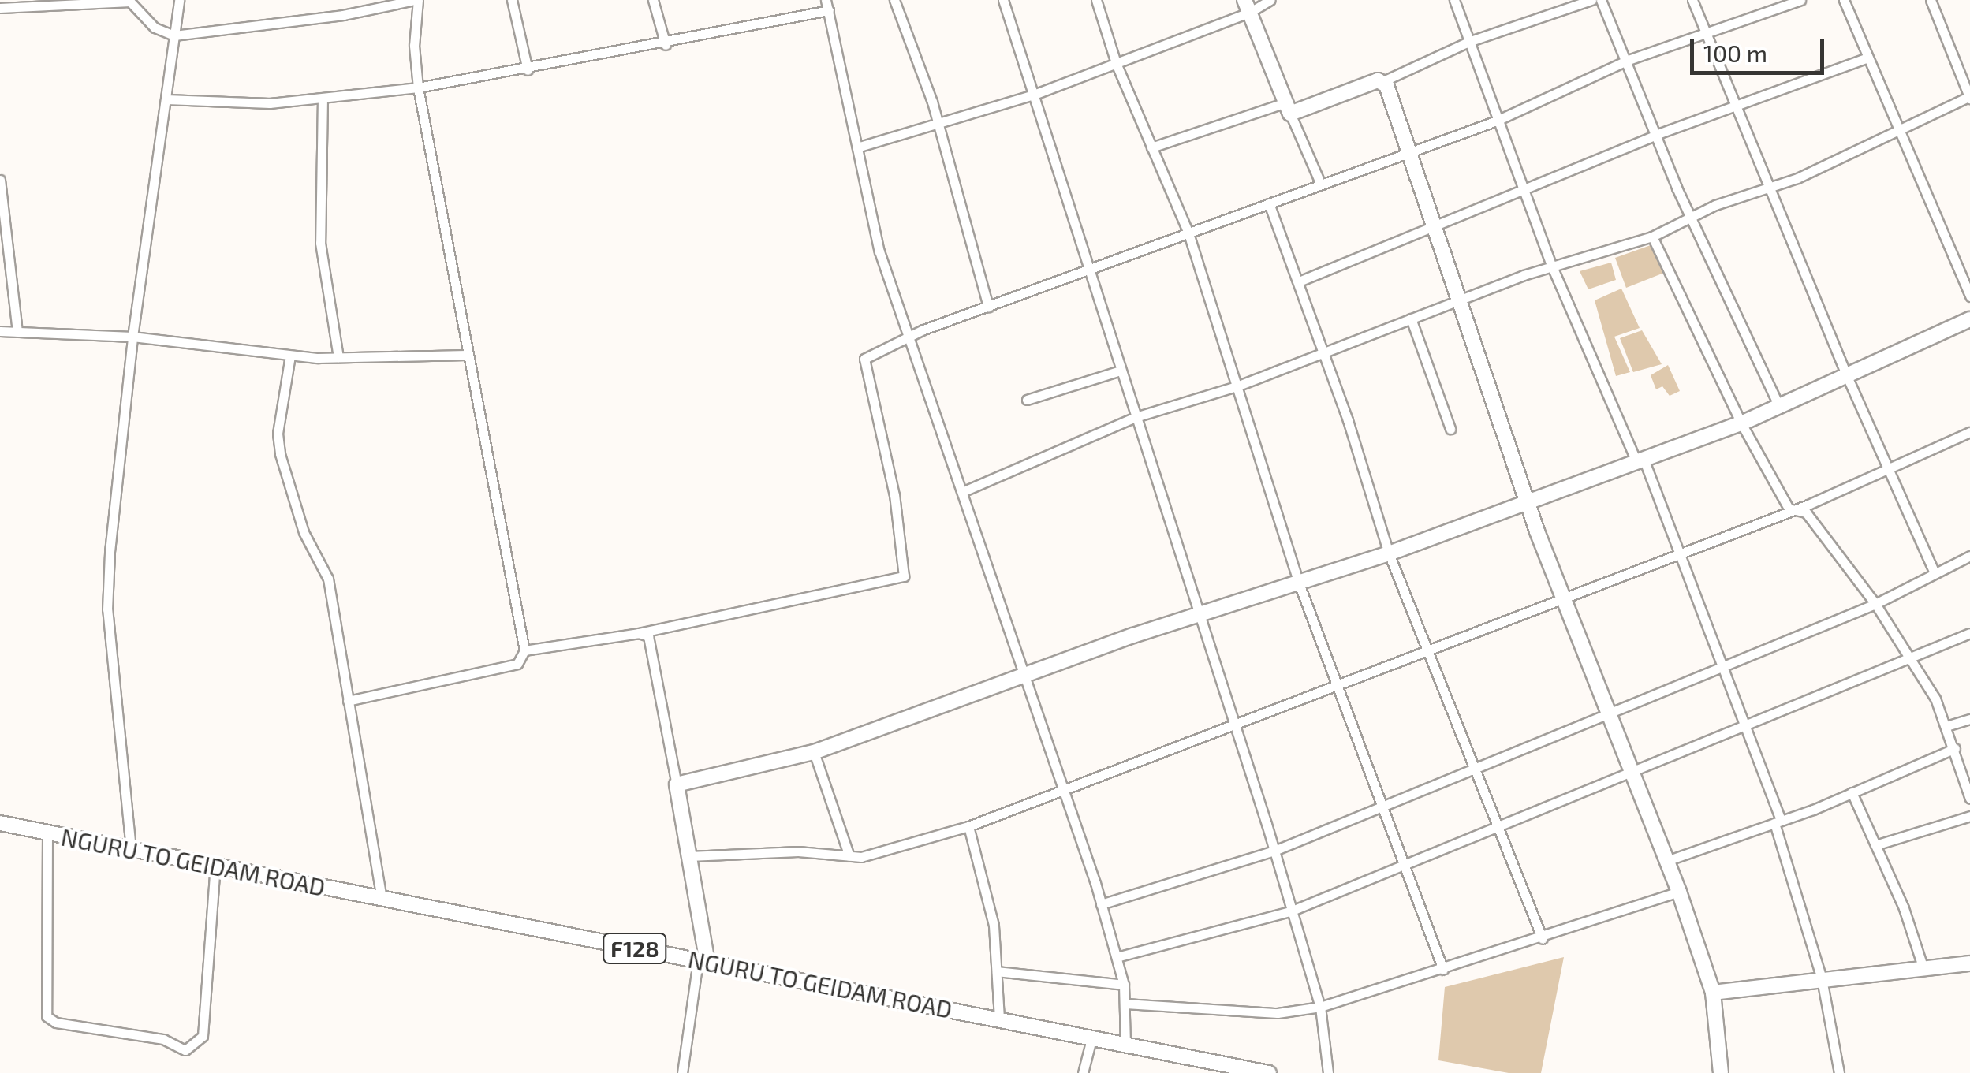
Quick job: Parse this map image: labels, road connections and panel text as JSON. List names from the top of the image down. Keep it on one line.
{"streets":{"street":["NGURU TO GEIDAM ROAD","F128"]},"scale_bar":"100 m"}
